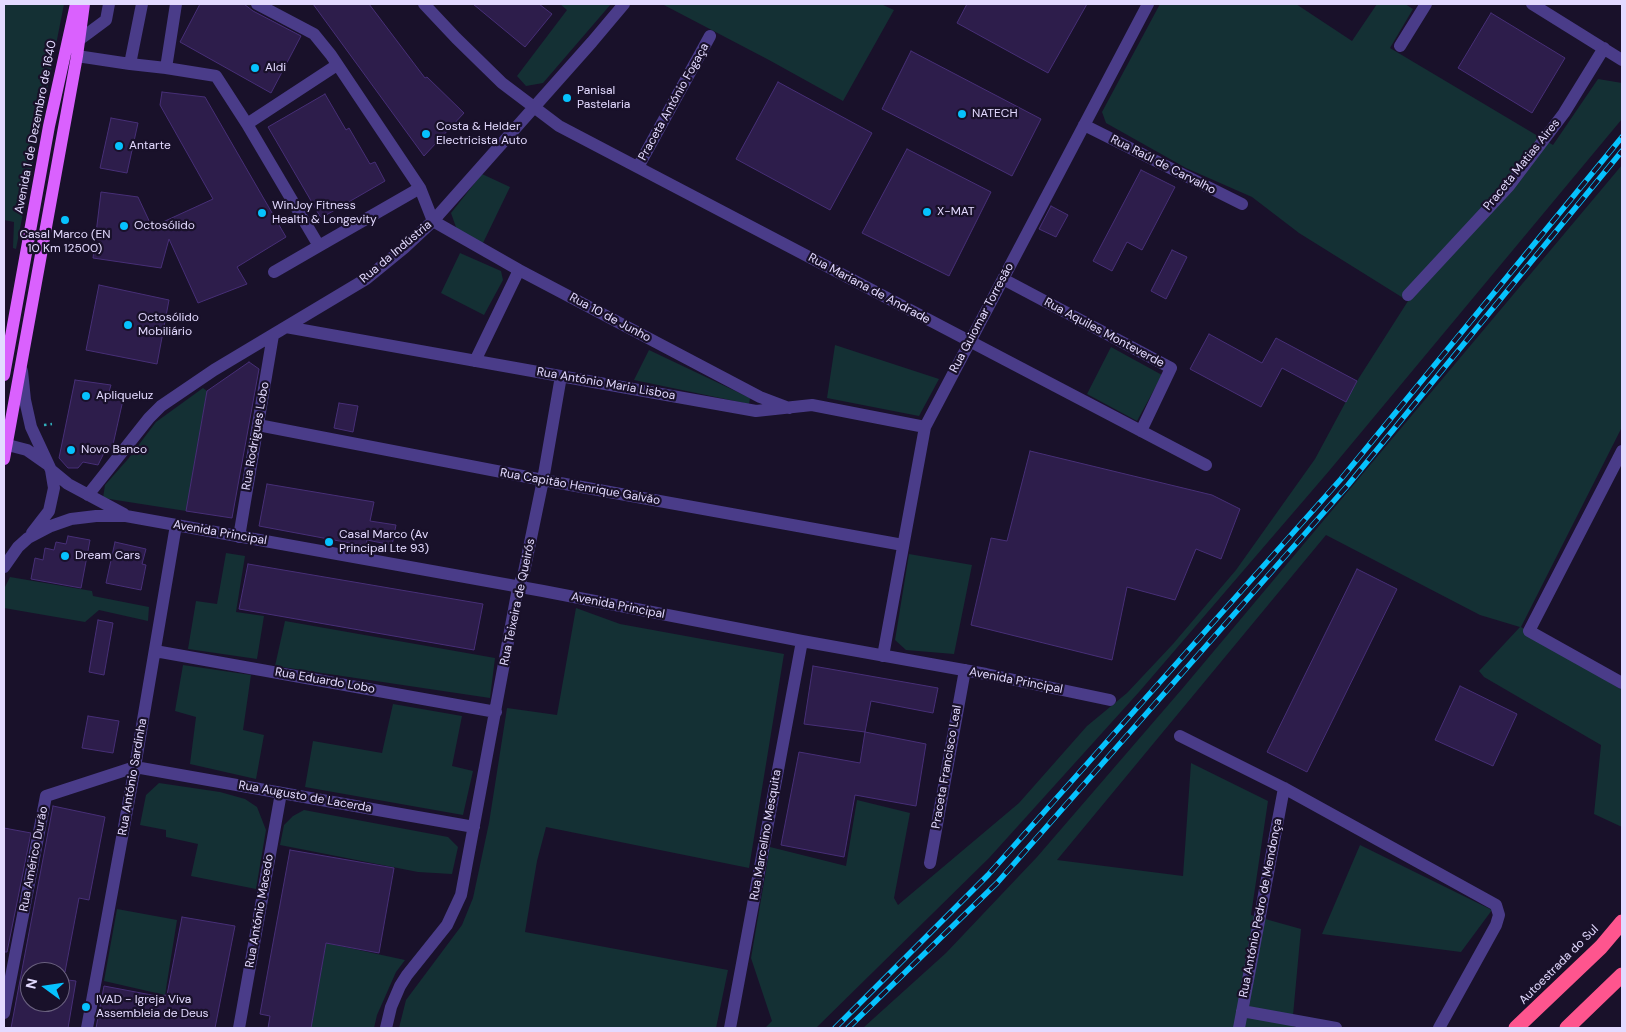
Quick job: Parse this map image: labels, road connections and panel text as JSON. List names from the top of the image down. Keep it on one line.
{"streets":{"highway":["Autoestrada do Sul"],"main road":["Avenida 1 de Dezembro de 1640"],"street":["Praceta António Fogaça","Rua Raúl de Carvalho","Praceta Matias Aires","Rua da Indústria","Rua Mariana de Andrade","Rua 10 de Junho","Rua Guiomar Torresão","Rua Aquiles Monteverde","Rua António Maria Lisboa","Rua Rodrigues Lobo","Rua Capitão Henrique Galvão","Avenida Principal","Rua Teixeira de Queirós","Rua Eduardo Lobo","Praceta Francisco Leal","Rua António Sardinha","Rua Augusto de Lacerda","Rua Marcelino Mesquita","Rua Américo Durão","Rua António Pedro de Mendonça","Rua António Macedo"]},"crossings":[["Praceta António Fogaça","Rua Mariana de Andrade"],["Rua Raúl de Carvalho","Rua Guiomar Torresão"],["Rua da Indústria","Rua Mariana de Andrade"],["Rua da Indústria","Rua 10 de Junho"],["Rua da Indústria","Rua António Maria Lisboa"],["Rua da Indústria","Rua Rodrigues Lobo"],["Rua da Indústria","Avenida Principal"],["Rua Mariana de Andrade","Rua Guiomar Torresão"],["Rua Mariana de Andrade","Rua Aquiles Monteverde"],["Rua 10 de Junho","Rua António Maria Lisboa"],["Rua Guiomar Torresão","Rua Aquiles Monteverde"],["Rua Guiomar Torresão","Rua António Maria Lisboa"],["Rua Guiomar Torresão","Rua Capitão Henrique Galvão"],["Rua Guiomar Torresão","Avenida Principal"],["Rua António Maria Lisboa","Rua Teixeira de Queirós"],["Rua Rodrigues Lobo","Rua Capitão Henrique Galvão"],["Rua Rodrigues Lobo","Avenida Principal"],["Rua Capitão Henrique Galvão","Rua Teixeira de Queirós"],["Avenida Principal","Rua Teixeira de Queirós"],["Avenida Principal","Praceta Francisco Leal"],["Avenida Principal","Rua António Sardinha"],["Avenida Principal","Rua Marcelino Mesquita"],["Rua Teixeira de Queirós","Rua Eduardo Lobo"],["Rua Teixeira de Queirós","Rua Augusto de Lacerda"],["Rua Eduardo Lobo","Rua António Sardinha"],["Rua António Sardinha","Rua Augusto de Lacerda"],["Rua António Sardinha","Rua Américo Durão"],["Rua Augusto de Lacerda","Rua Américo Durão"],["Rua Augusto de Lacerda","Rua António Macedo"]],"places":["Aldi","Panisal Pastelaria","NATECH","Costa & Helder Electricista Auto","Antarte","X-MAT","WinJoy Fitness Health & Longevity","Casal Marco (EN 10 Km 12500)","Octosólido","Octosólido Mobiliário","Apliqueluz","Novo Banco","Casal Marco (Av Principal Lte 93)","Dream Cars","IVAD - Igreja Viva Assembleia de Deus"],"north":"left"}
